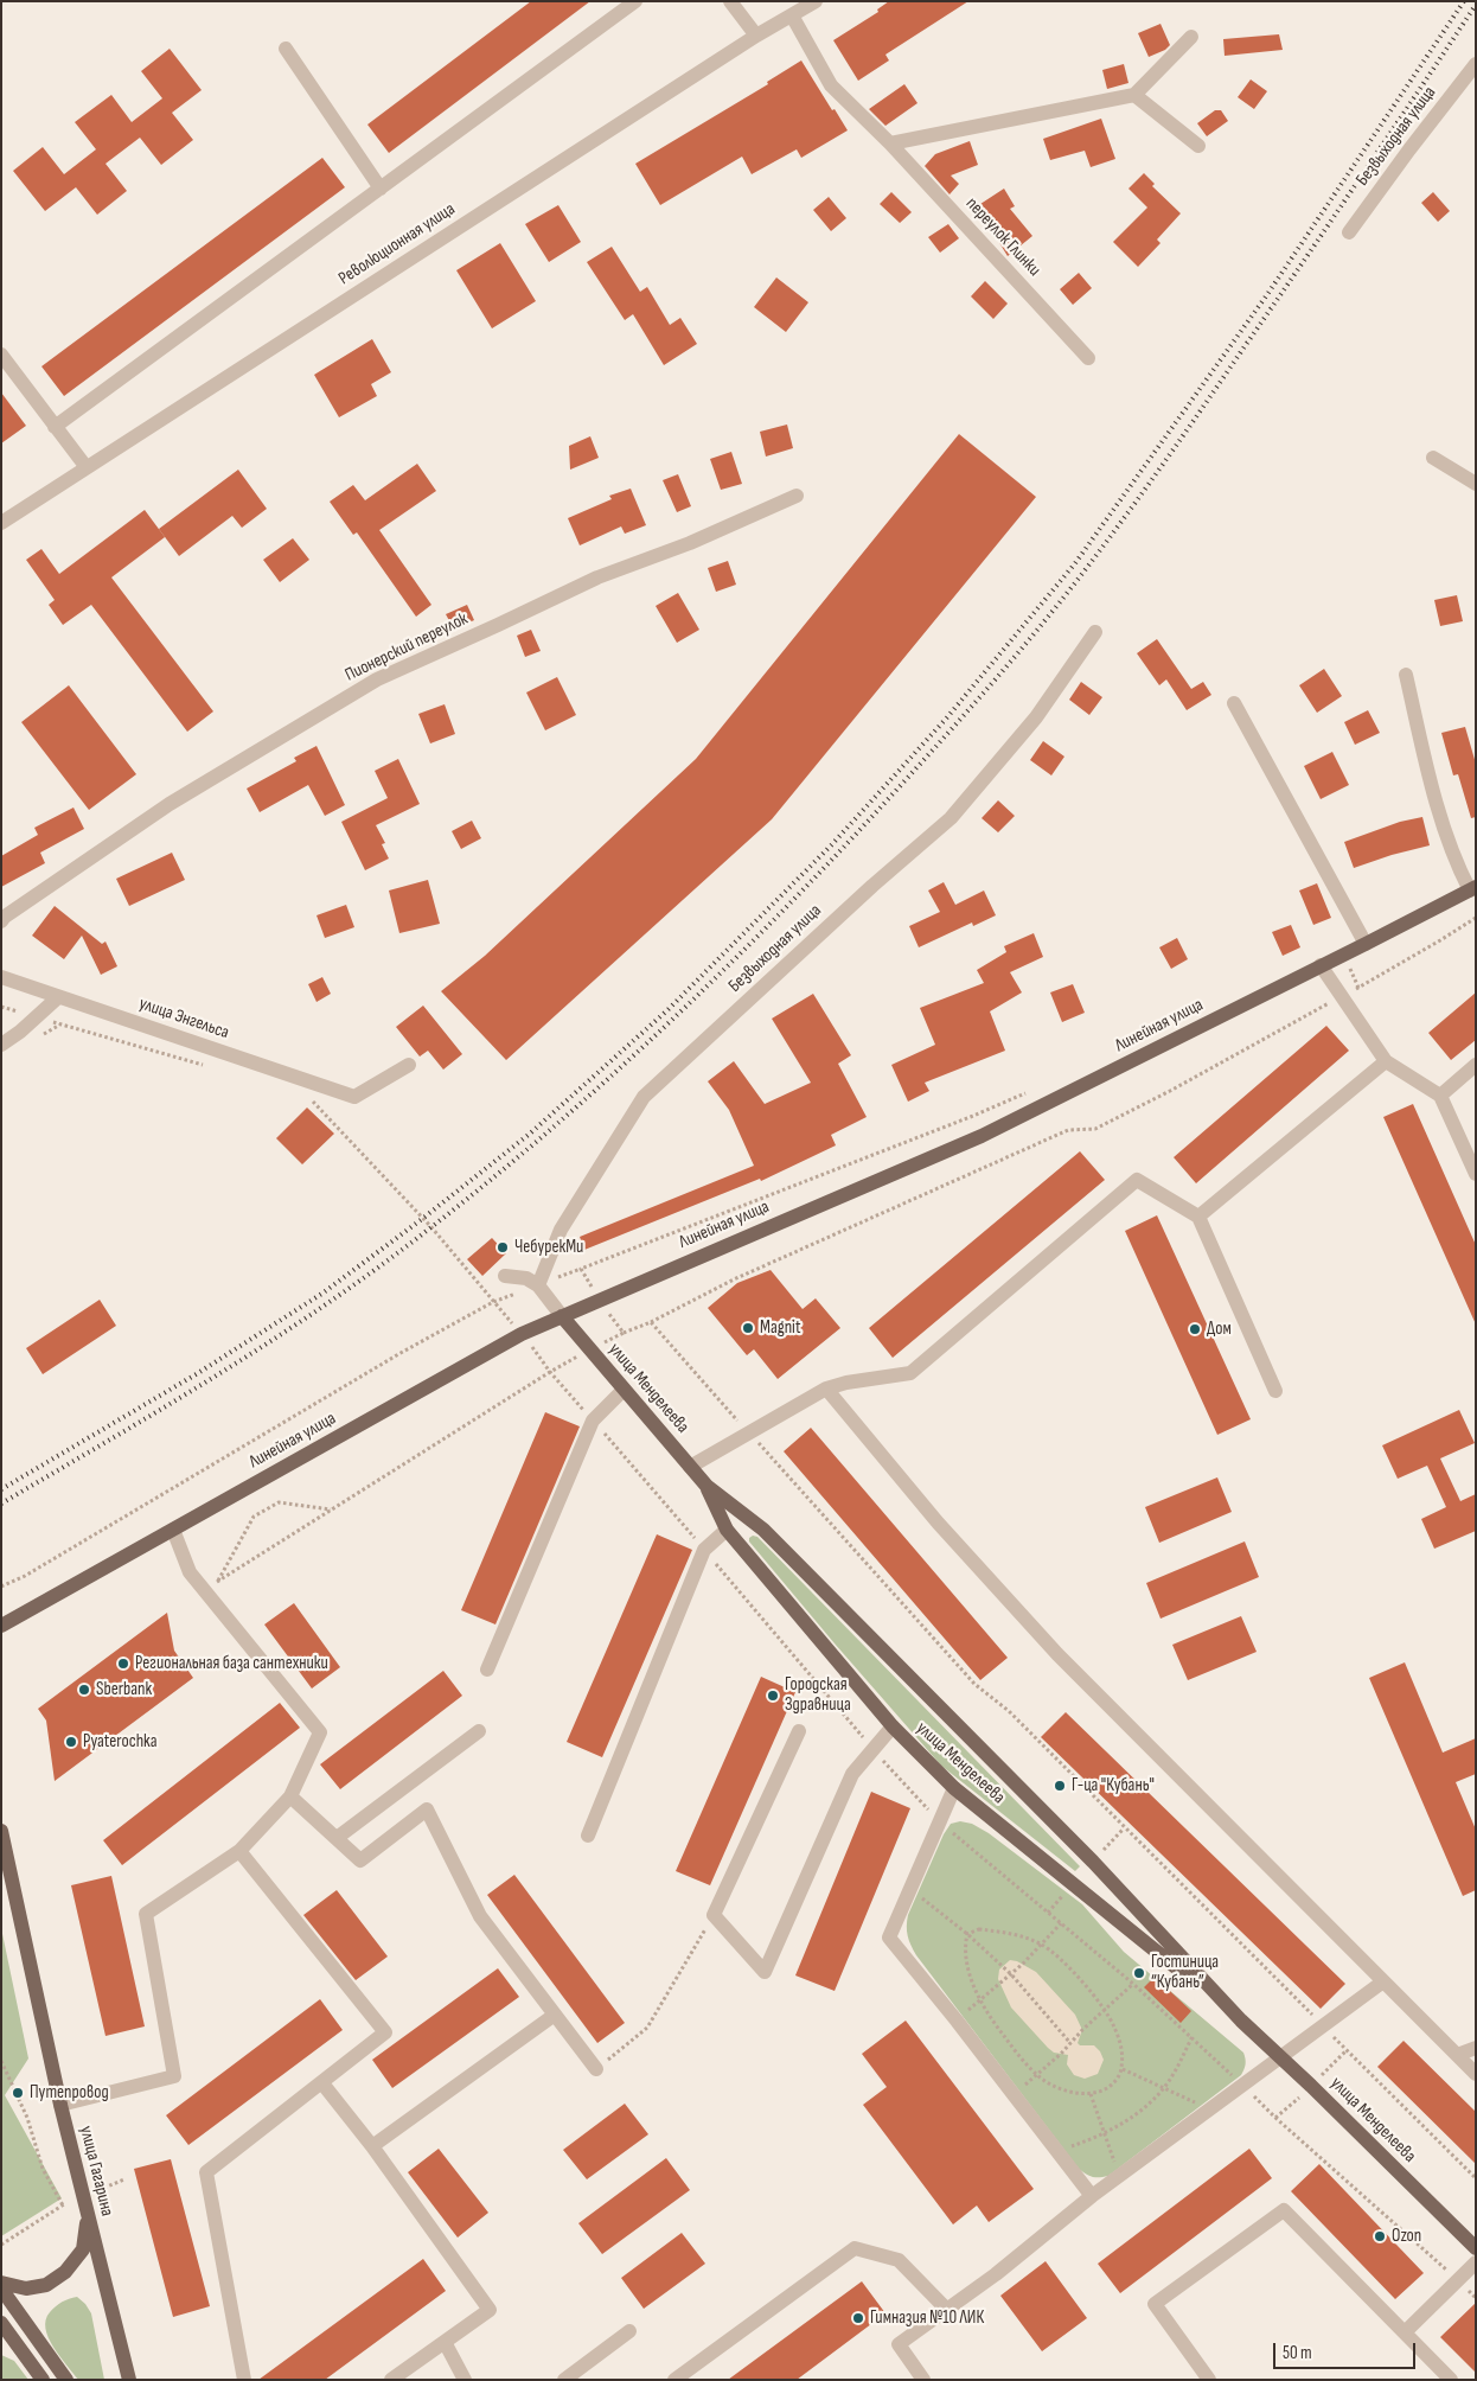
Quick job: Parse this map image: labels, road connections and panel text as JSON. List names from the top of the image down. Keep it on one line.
{"streets":{"main road":["Линейная улица","улица Менделеева","улица Гагарина"],"street":["Безвыходная улица","переулок Глинки","Революционная улица","Пионерский переулок","улица Энгельса"]},"crossings":[["переулок Глинки","Революционная улица"],["Линейная улица","улица Менделеева"]],"places":["ЧебурекМи","Magnit","Дом","Региональная база сантехники","Sberbank","Городская Здравница","Pyaterochka","Г-ца \"Кубань\"","Гостиница “Кубань”","Путепровод","Ozon","Гимназия №10 ЛИК"],"scale_bar":"50 m"}
